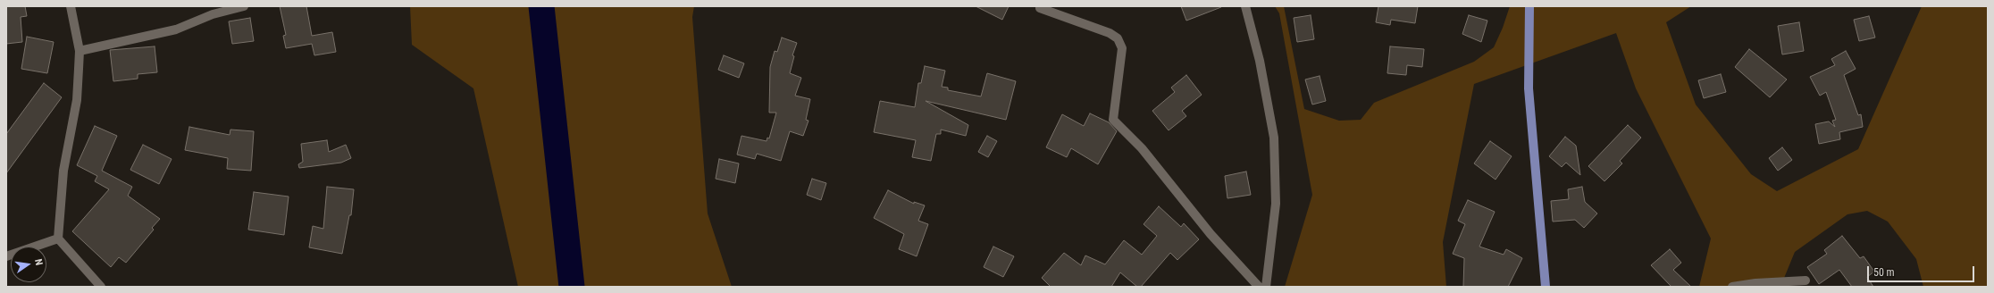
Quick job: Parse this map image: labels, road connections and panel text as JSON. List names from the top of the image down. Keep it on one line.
{"scale_bar":"50 m","north":"right"}
